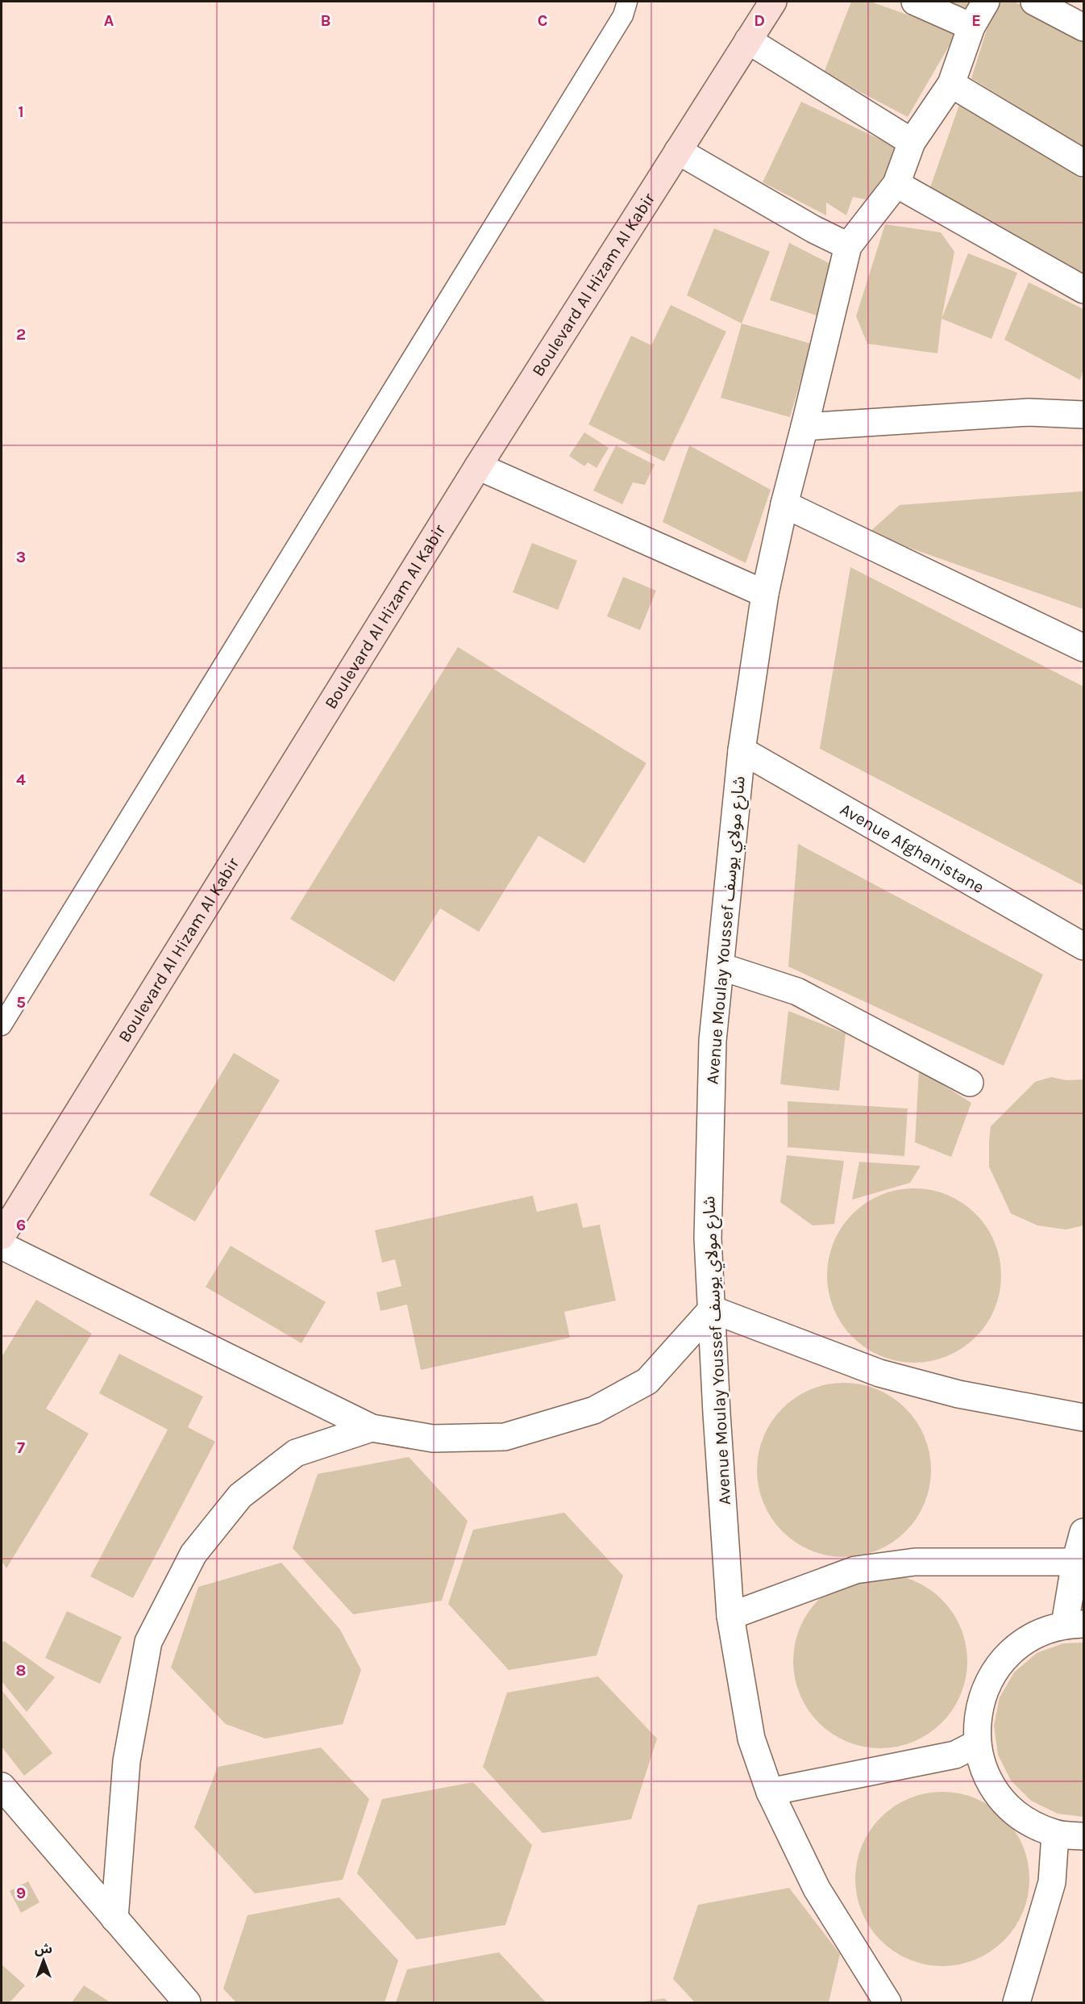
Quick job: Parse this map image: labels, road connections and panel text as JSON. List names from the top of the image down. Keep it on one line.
{"streets":{"main road":["Boulevard Al Hizam Al Kabir"],"street":["Avenue Afghanistane","Avenue Moulay Youssef شارع مولاي يوسف"]},"crossings":[["Avenue Afghanistane","Avenue Moulay Youssef شارع مولاي يوسف"]],"north":"top","grid":{"columns":["A","B","C","D","E"],"rows":["1","2","3","4","5","6","7","8","9"]}}
